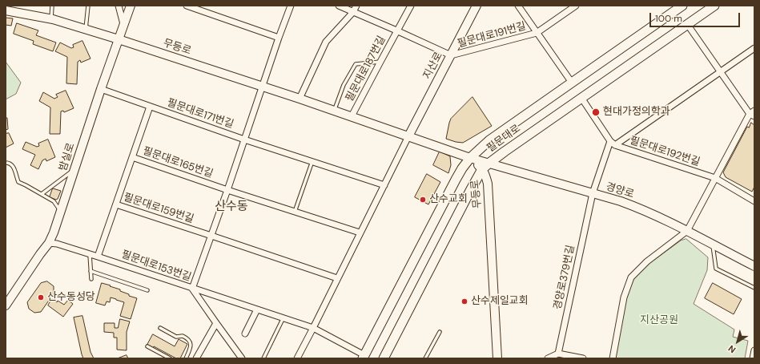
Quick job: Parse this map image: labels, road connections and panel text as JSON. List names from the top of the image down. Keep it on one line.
{"streets":{"main road":["필문대로"],"street":["필문대로191번길","무등로","지산로","필문대로187번길","필문대로171번길","필문대로192번길","밤실로","필문대로165번길","경양로","필문대로159번길","필문대로153번길","경양로379번길"]},"crossings":[["필문대로191번길","지산로"],["필문대로191번길","필문대로187번길"],["필문대로191번길","필문대로"],["무등로","지산로"],["무등로","필문대로187번길"],["무등로","필문대로"],["무등로","밤실로"],["무등로","경양로"],["지산로","필문대로187번길"],["필문대로171번길","밤실로"],["필문대로","필문대로192번길"],["필문대로","경양로"],["필문대로","필문대로153번길"],["밤실로","필문대로153번길"],["필문대로165번길","필문대로159번길"],["경양로","경양로379번길"],["필문대로159번길","필문대로153번길"]],"districts":["산수동"],"parks":["지산공원"],"places":["현대가정의학과","산수교회","산수동성당","산수제일교회"],"scale_bar":"100 m","north":"bottom left"}
